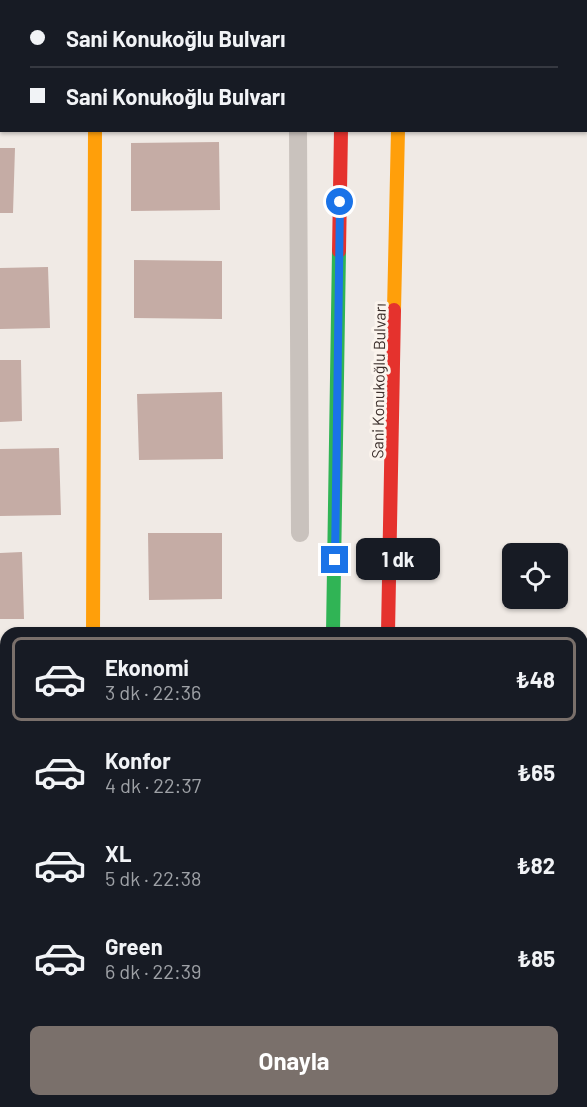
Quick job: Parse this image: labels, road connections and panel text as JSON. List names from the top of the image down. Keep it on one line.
{"streets":{"main road":["Sani Konukoğlu Bulvarı"]},"page":{"banner":["Sani Konukoğlu Bulvarı","Sani Konukoğlu Bulvarı"],"bubble":"1 dk","list":[{"name":"Ekonomi","note":"3 dk · 22:36","value":"₺48"},{"name":"Konfor","note":"4 dk · 22:37","value":"₺65"},{"name":"XL","note":"5 dk · 22:38","value":"₺82"},{"name":"Green","note":"6 dk · 22:39","value":"₺85"}],"buttons":"Onayla"}}
